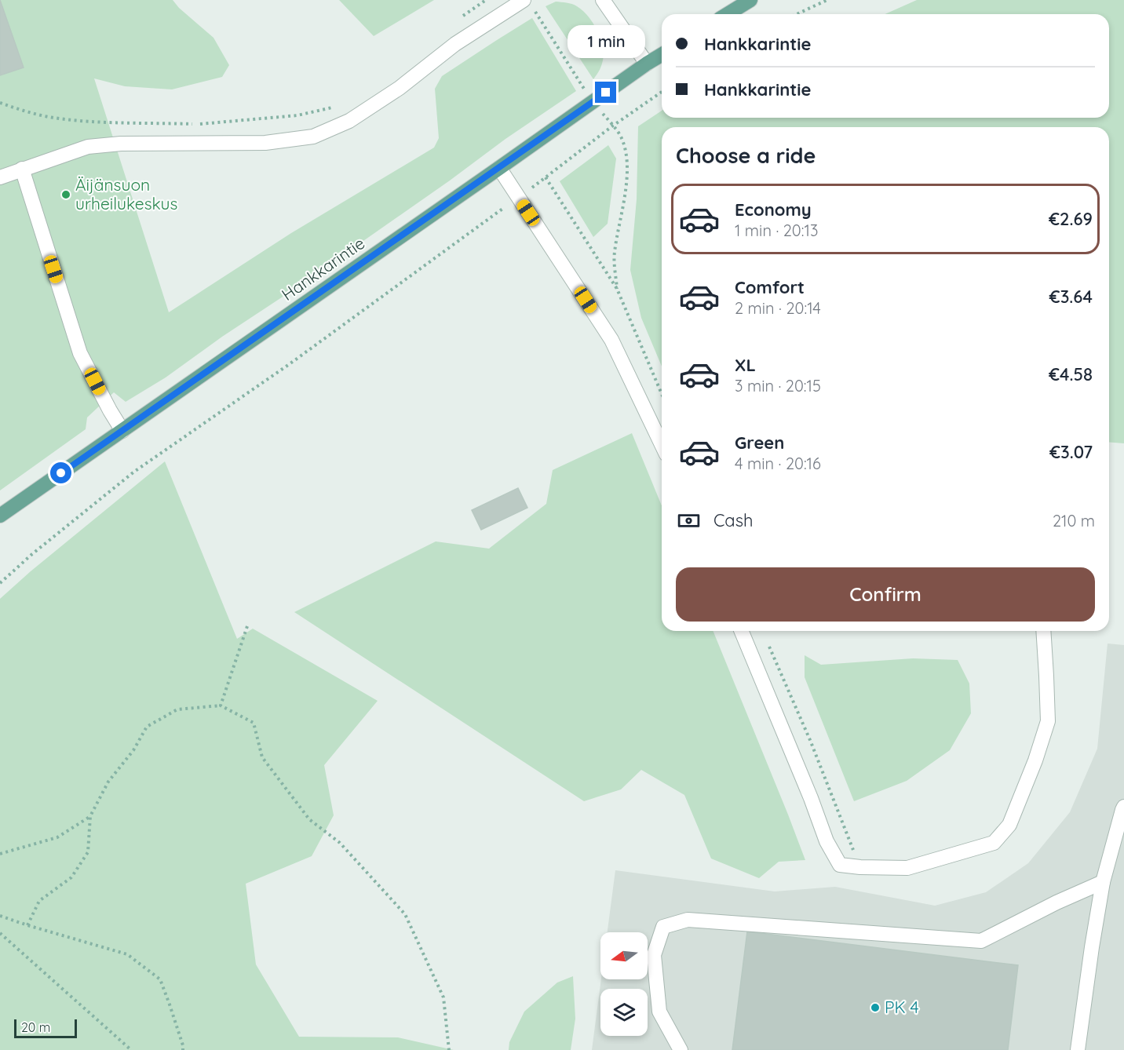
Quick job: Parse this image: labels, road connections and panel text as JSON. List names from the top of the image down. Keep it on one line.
{"streets":{"main road":["Hankkarintie"]},"places":["Äijänsuon urheilukeskus","PK 4"],"scale_bar":"20 m","north":"left","page":{"banner":["Hankkarintie","Hankkarintie"],"bubble":"1 min","heading":"Choose a ride","list":[{"name":"Economy","note":"1 min · 20:13","value":"€2.69"},{"name":"Comfort","note":"2 min · 20:14","value":"€3.64"},{"name":"XL","note":"3 min · 20:15","value":"€4.58"},{"name":"Green","note":"4 min · 20:16","value":"€3.07"}],"pay":["Cash","210 m"],"buttons":"Confirm","scale":"20 m"}}
